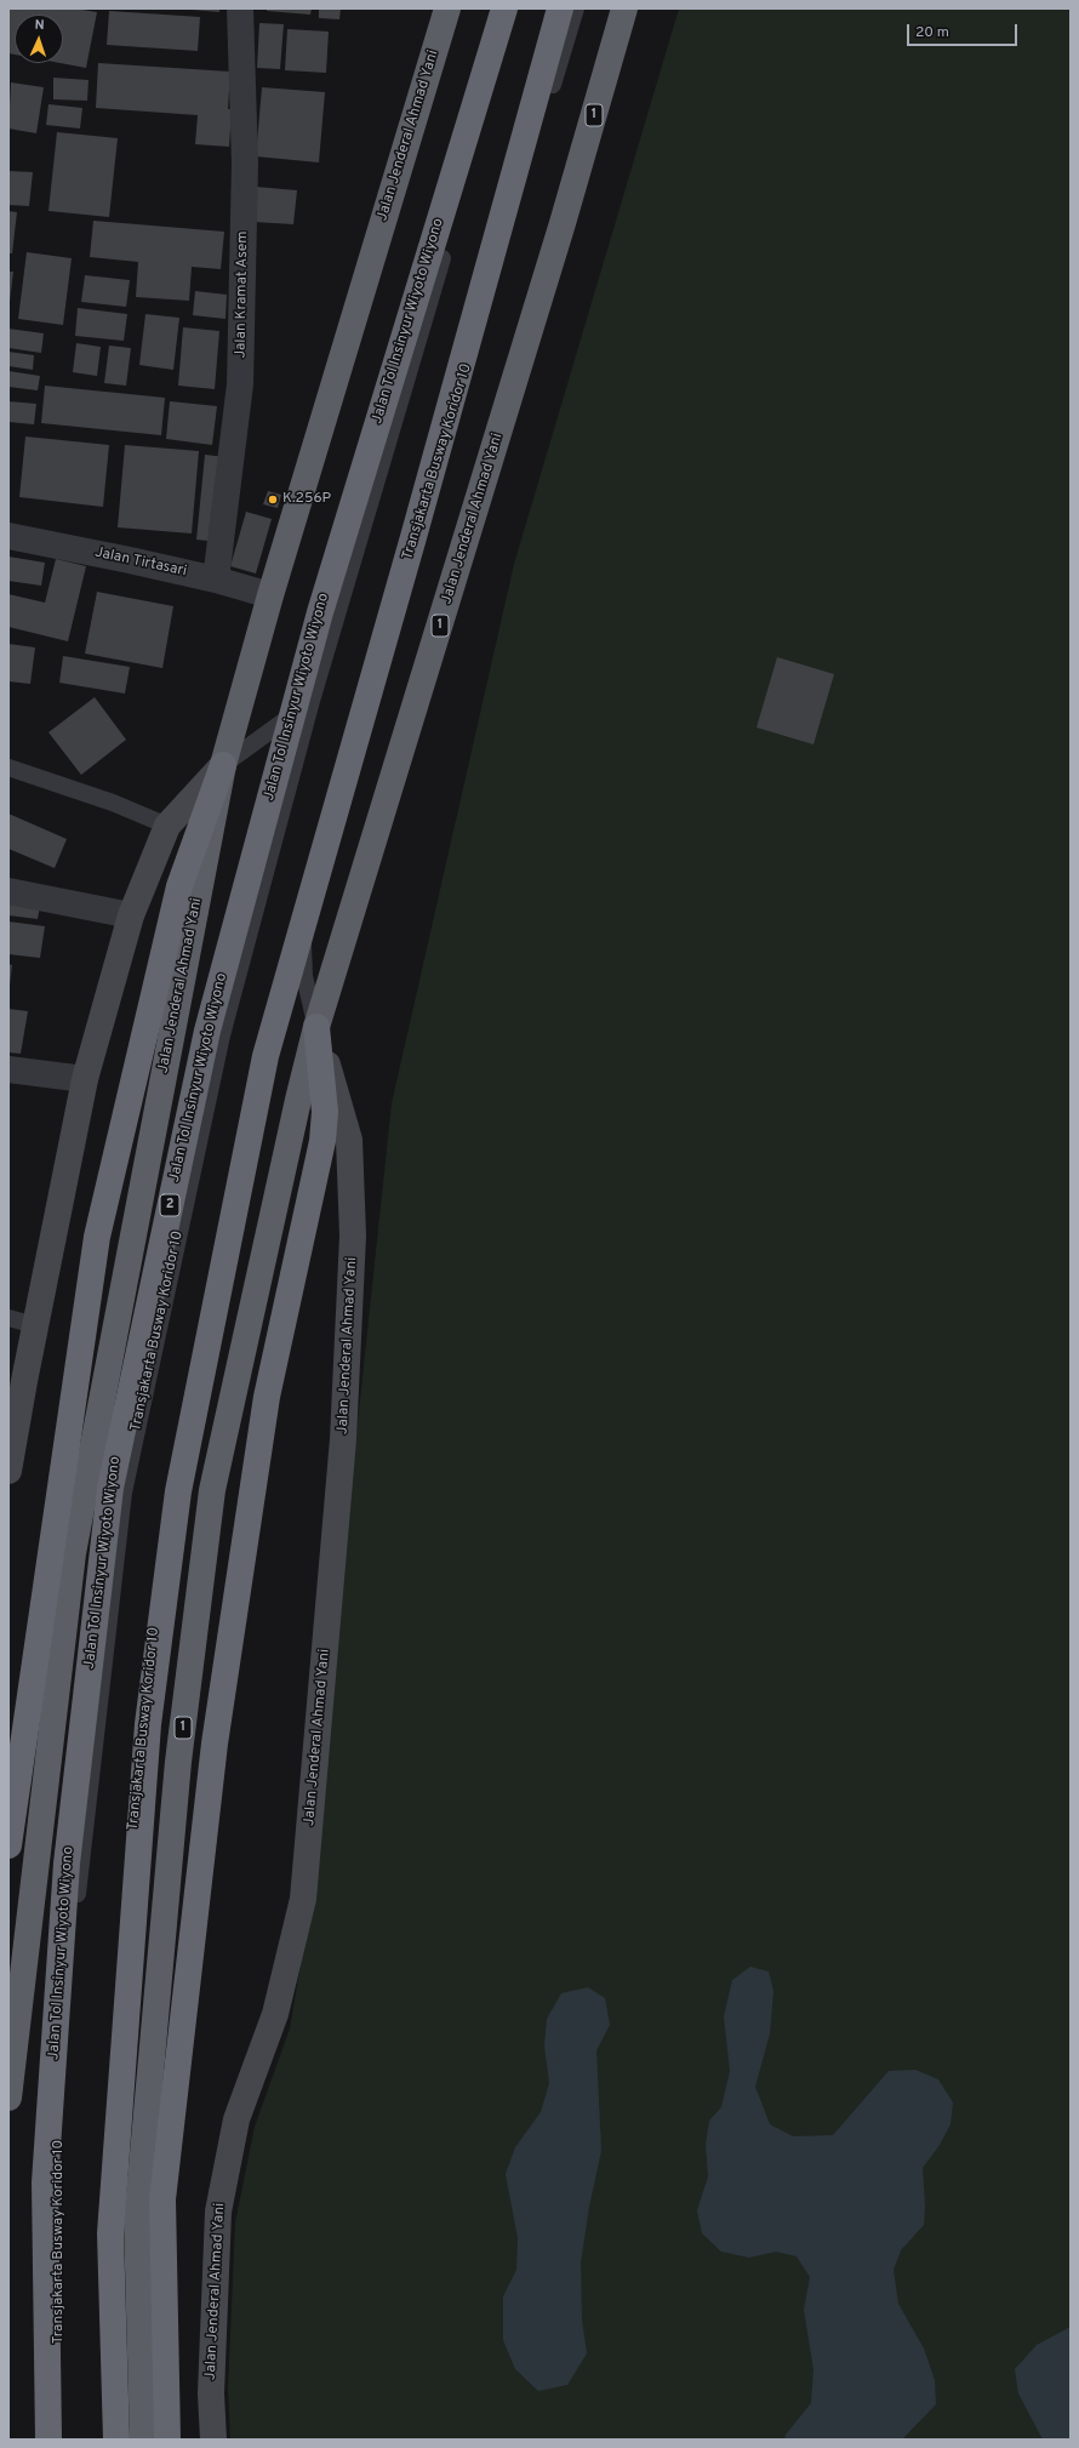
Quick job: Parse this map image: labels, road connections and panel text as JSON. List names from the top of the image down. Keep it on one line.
{"streets":{"highway":["1","Jalan Jenderal Ahmad Yani","Jalan Tol Insinyur Wiyoto Wiyono","2"],"street":["Jalan Kramat Asem","Jalan Tirtasari"],"lane":["Transjakarta Busway Koridor 10"]},"crossings":[["Jalan Jenderal Ahmad Yani","Transjakarta Busway Koridor 10"],["Jalan Jenderal Ahmad Yani","Jalan Tirtasari"],["Jalan Kramat Asem","Jalan Tirtasari"]],"places":["K.256P"],"scale_bar":"20 m","north":"top"}
